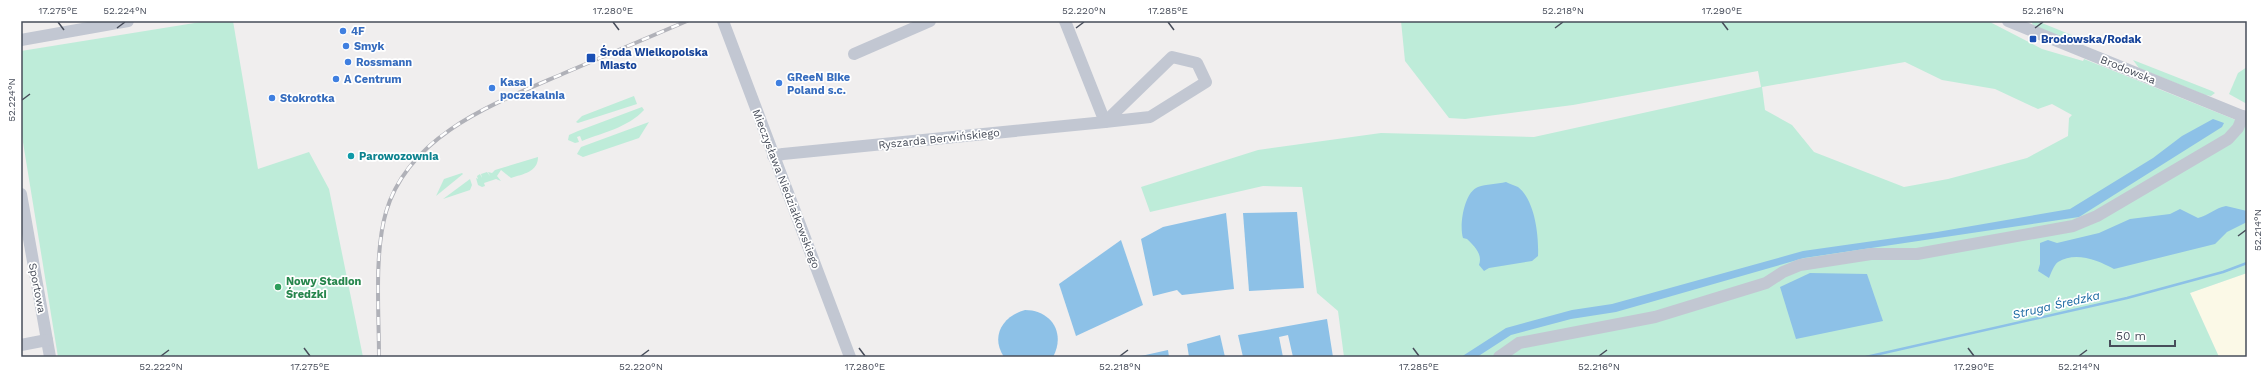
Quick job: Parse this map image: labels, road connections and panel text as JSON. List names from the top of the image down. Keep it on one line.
{"streets":{"street":["Brodowska","Ryszarda Berwińskiego","Mieczysława Niedziałkowskiego","Sportowa"]},"crossings":[["Ryszarda Berwińskiego","Mieczysława Niedziałkowskiego"]],"water":["Struga Średzka"],"places":{"other":["4F","Smyk","Rossmann","A Centrum","GReeN Bike Poland s.c.","Kasa i poczekalnia","Stokrotka","Parowozownia","Nowy Stadion Średzki"],"transit":["Brodowska/Rodak","Środa Wielkopolska Miasto"]},"scale_bar":"50 m","coordinates":["17.275°E","52.224°N","17.280°E","52.220°N","17.285°E","52.218°N","17.290°E","52.216°N","52.214°N","52.222°N"]}
